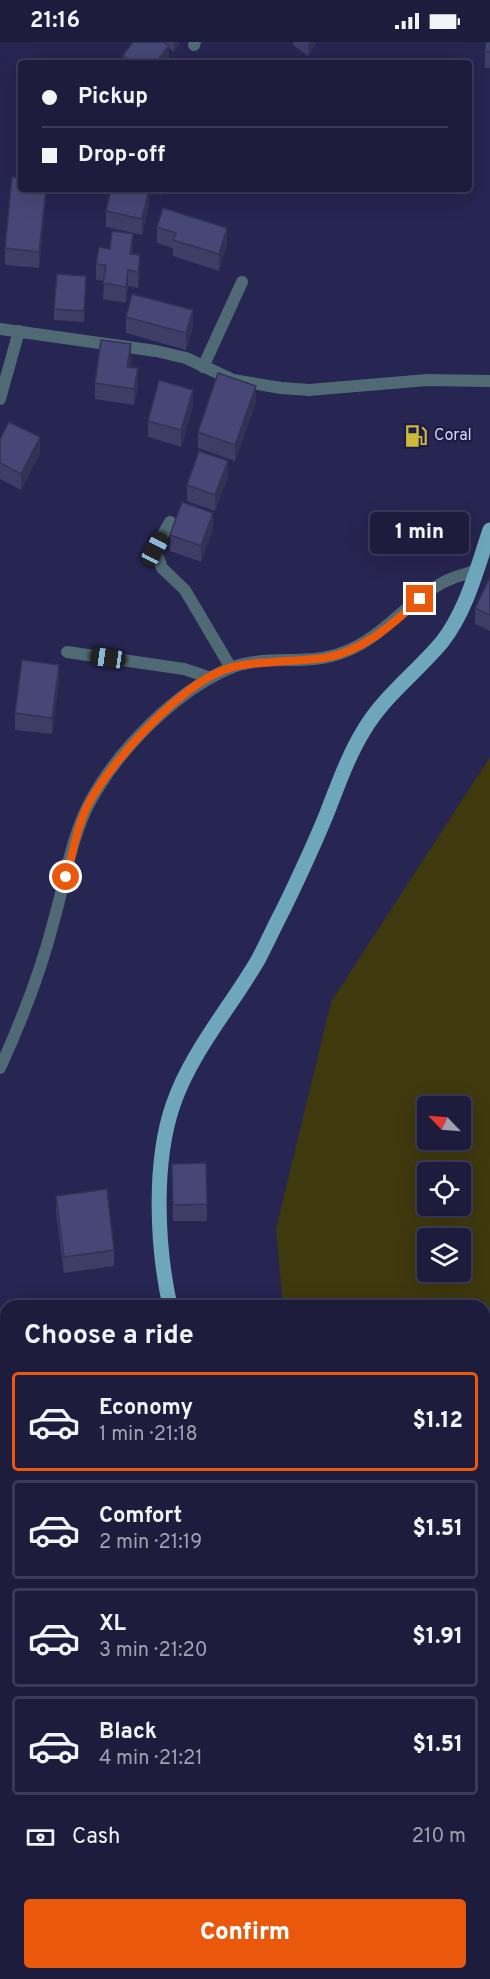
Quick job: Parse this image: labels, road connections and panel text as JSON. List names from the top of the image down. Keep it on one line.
{"places":{"fuel station":["Coral"]},"north":"top left","page":{"status":"21:16","banner":["Pickup","Drop-off"],"bubble":"1 min","heading":"Choose a ride","list":[{"name":"Economy","note":"1 min · 21:18","value":"$1.12"},{"name":"Comfort","note":"2 min · 21:19","value":"$1.51"},{"name":"XL","note":"3 min · 21:20","value":"$1.91"},{"name":"Black","note":"4 min · 21:21","value":"$1.51"}],"pay":["Cash","210 m"],"buttons":"Confirm"}}
